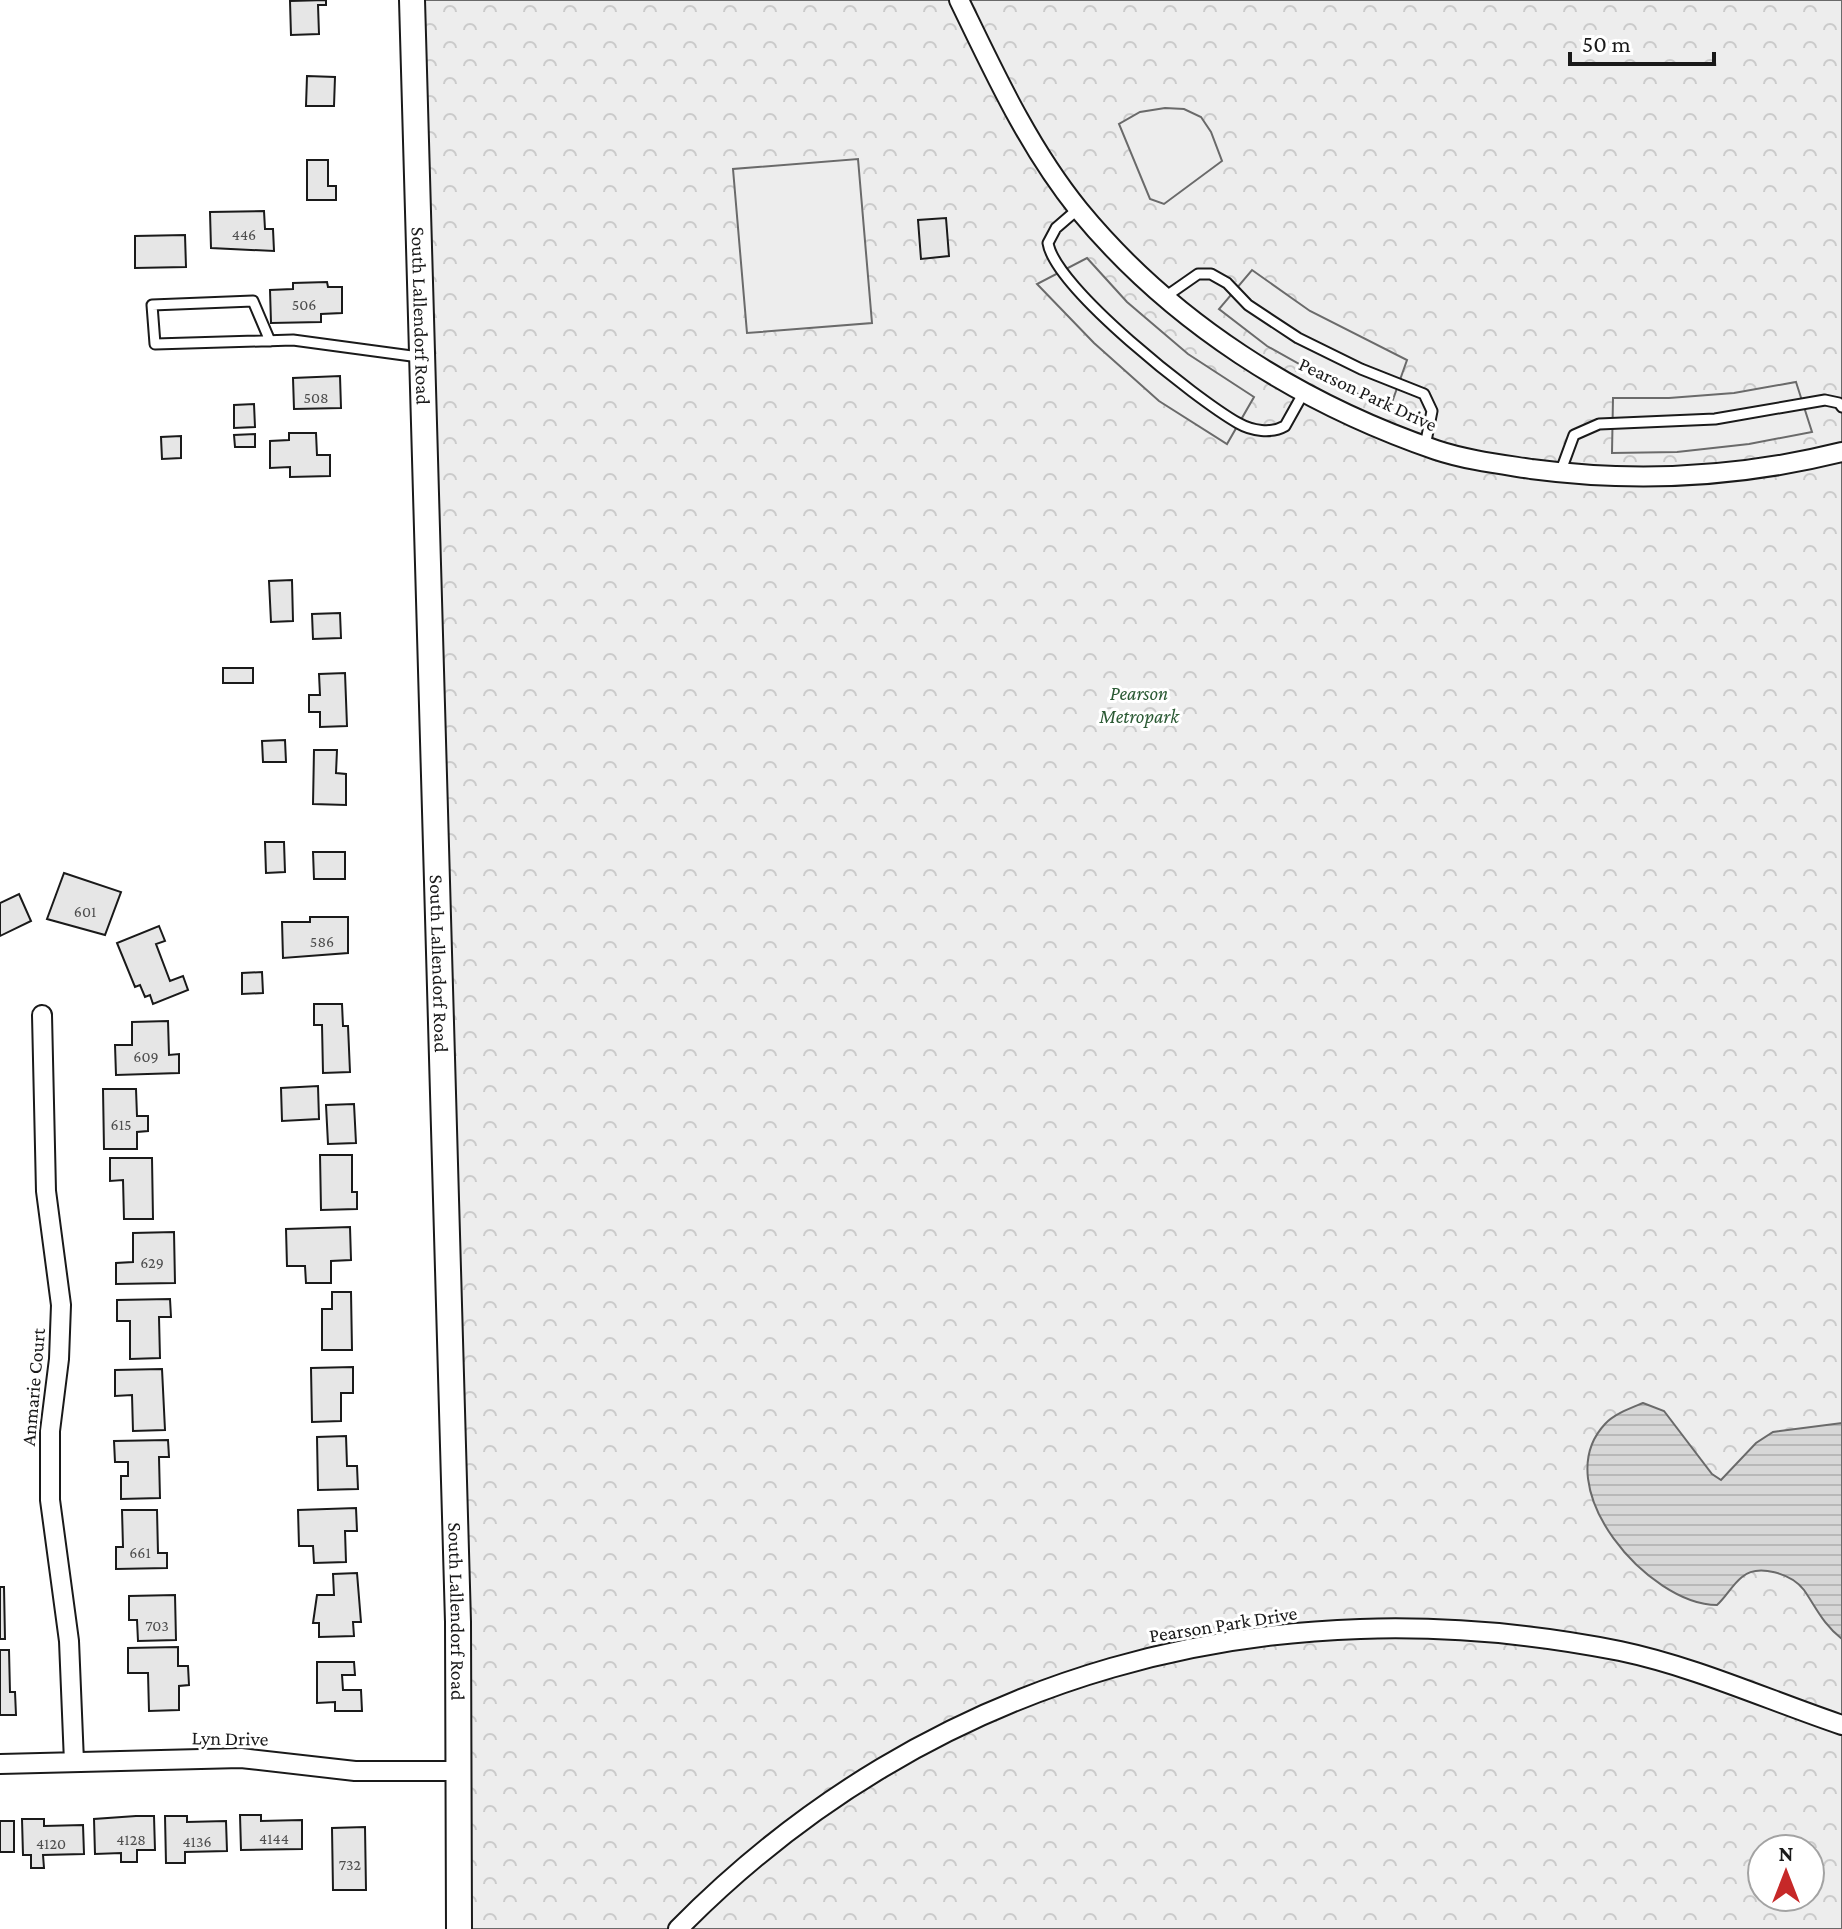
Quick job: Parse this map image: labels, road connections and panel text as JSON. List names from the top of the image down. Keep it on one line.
{"streets":{"street":["South Lallendorf Road","Pearson Park Drive","Anmarie Court","Lyn Drive"]},"crossings":[["South Lallendorf Road","Lyn Drive"],["Anmarie Court","Lyn Drive"]],"parks":["Pearson Metropark"],"house_numbers":["446","506","508","601","586","609","615","629","661","703","4144","4128","4136","4120","732"],"scale_bar":"50 m","north":"top"}
